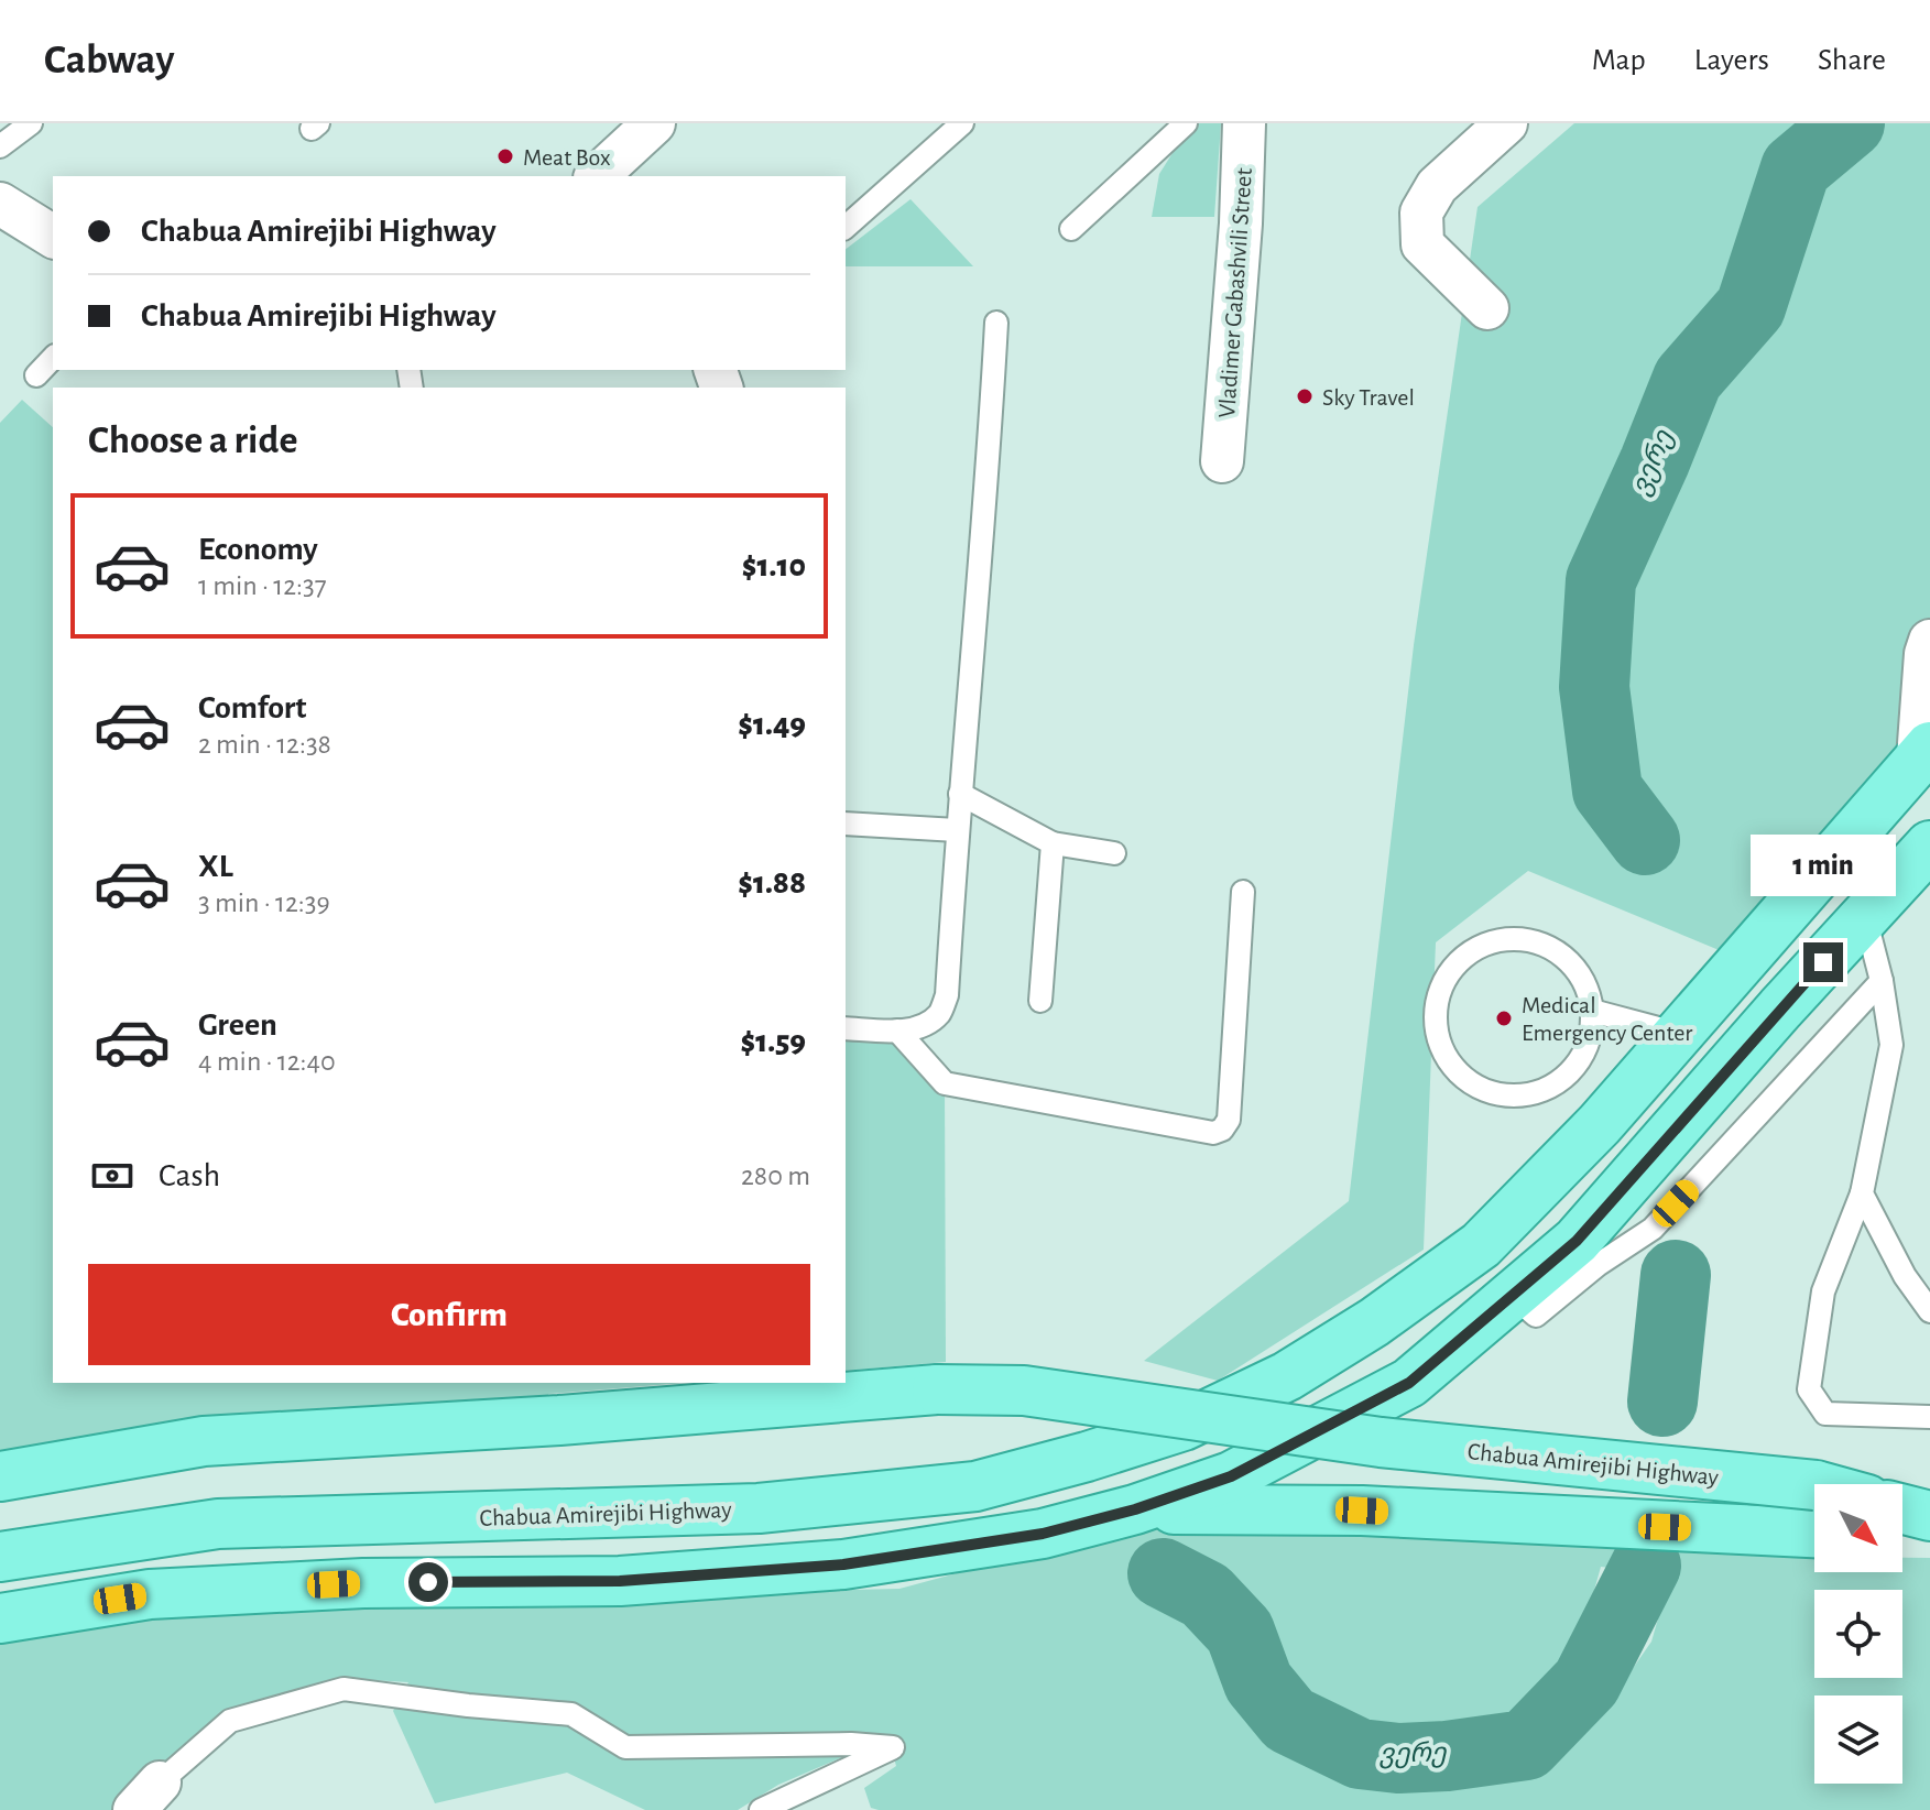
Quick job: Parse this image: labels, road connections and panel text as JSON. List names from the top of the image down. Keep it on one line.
{"streets":{"main road":["Chabua Amirejibi Highway"],"street":["Vladimer Gabashvili Street"]},"water":["ვერე"],"places":["Meat Box","Sky Travel","Medical Emergency Center"],"north":"bottom right","page":{"header":"Cabway","nav":["Map","Layers","Share"],"banner":["Chabua Amirejibi Highway","Chabua Amirejibi Highway"],"heading":"Choose a ride","list":[{"name":"Economy","note":"1 min · 12:37","value":"$1.10"},{"name":"Comfort","note":"2 min · 12:38","value":"$1.49"},{"name":"XL","note":"3 min · 12:39","value":"$1.88"},{"name":"Green","note":"4 min · 12:40","value":"$1.59"}],"bubble":"1 min","pay":["Cash","280 m"],"buttons":"Confirm"}}
